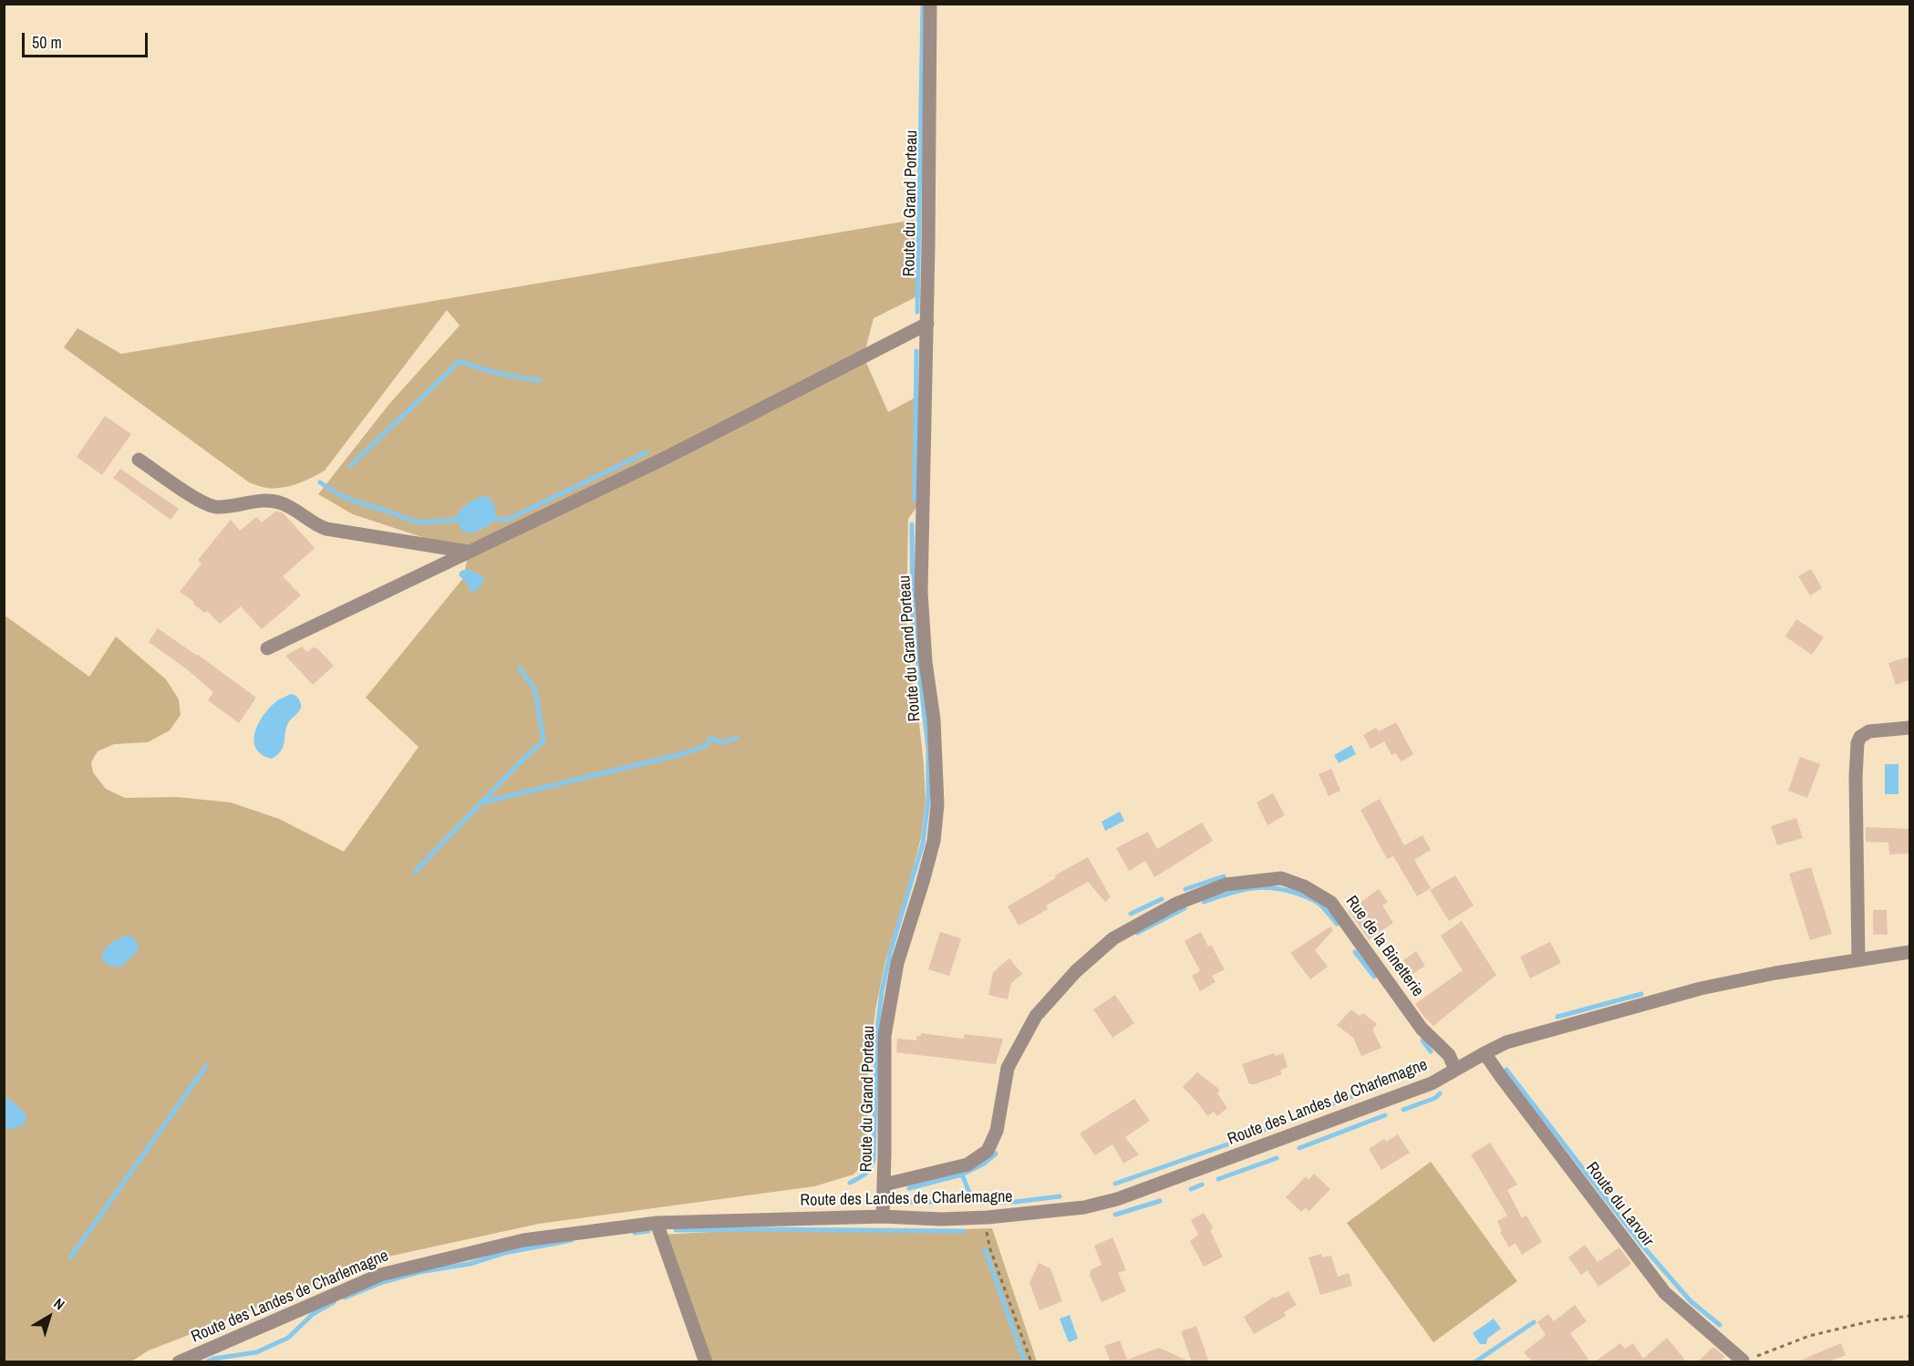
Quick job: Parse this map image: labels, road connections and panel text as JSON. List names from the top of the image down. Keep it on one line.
{"streets":{"street":["Route du Grand Porteau","Rue de la Binetterie","Route des Landes de Charlemagne","Route du Larvoir"]},"crossings":[["Route du Grand Porteau","Rue de la Binetterie"],["Route du Grand Porteau","Route des Landes de Charlemagne"],["Rue de la Binetterie","Route des Landes de Charlemagne"],["Route des Landes de Charlemagne","Route du Larvoir"]],"scale_bar":"50 m","north":"top right"}
